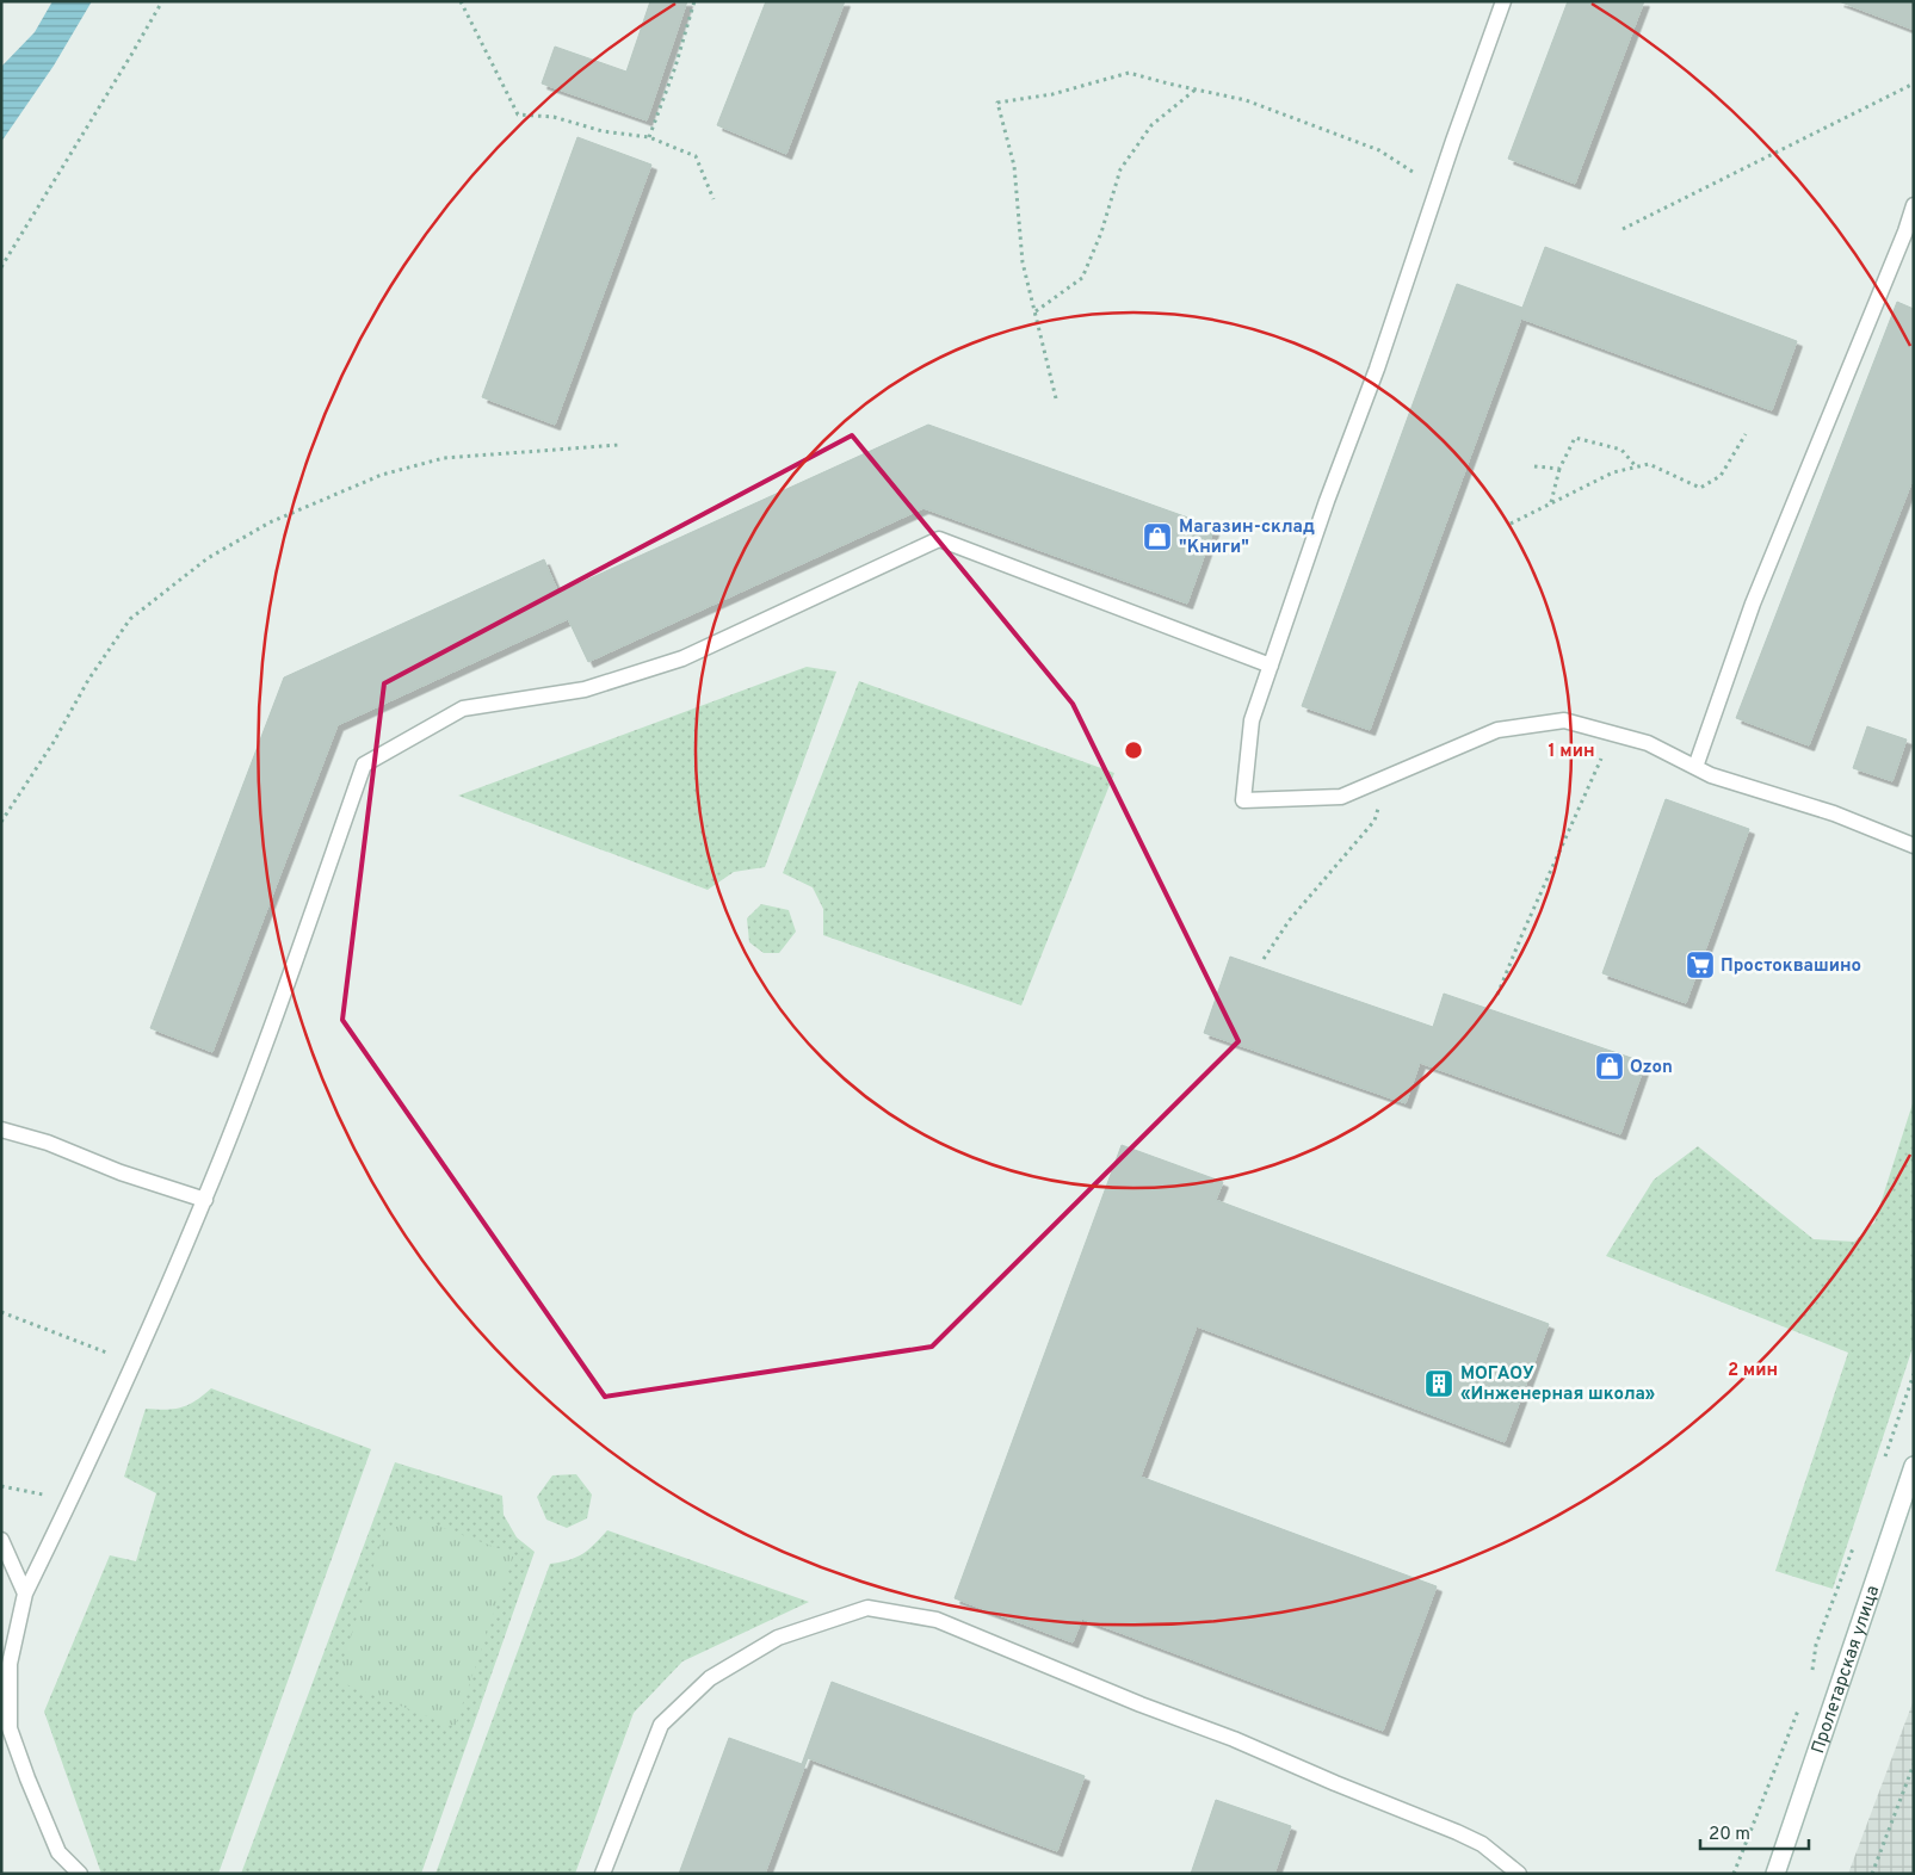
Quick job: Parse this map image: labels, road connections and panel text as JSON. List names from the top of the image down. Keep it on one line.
{"streets":{"main road":["Пролетарская улица"]},"places":{"shop":["Магазин-склад \"Книги\"","Ozon"],"supermarket":["Простоквашино"],"building":["МОГАОУ «Инженерная школа»"]},"scale_bar":"20 m","rings":["1 мин","2 мин"]}
